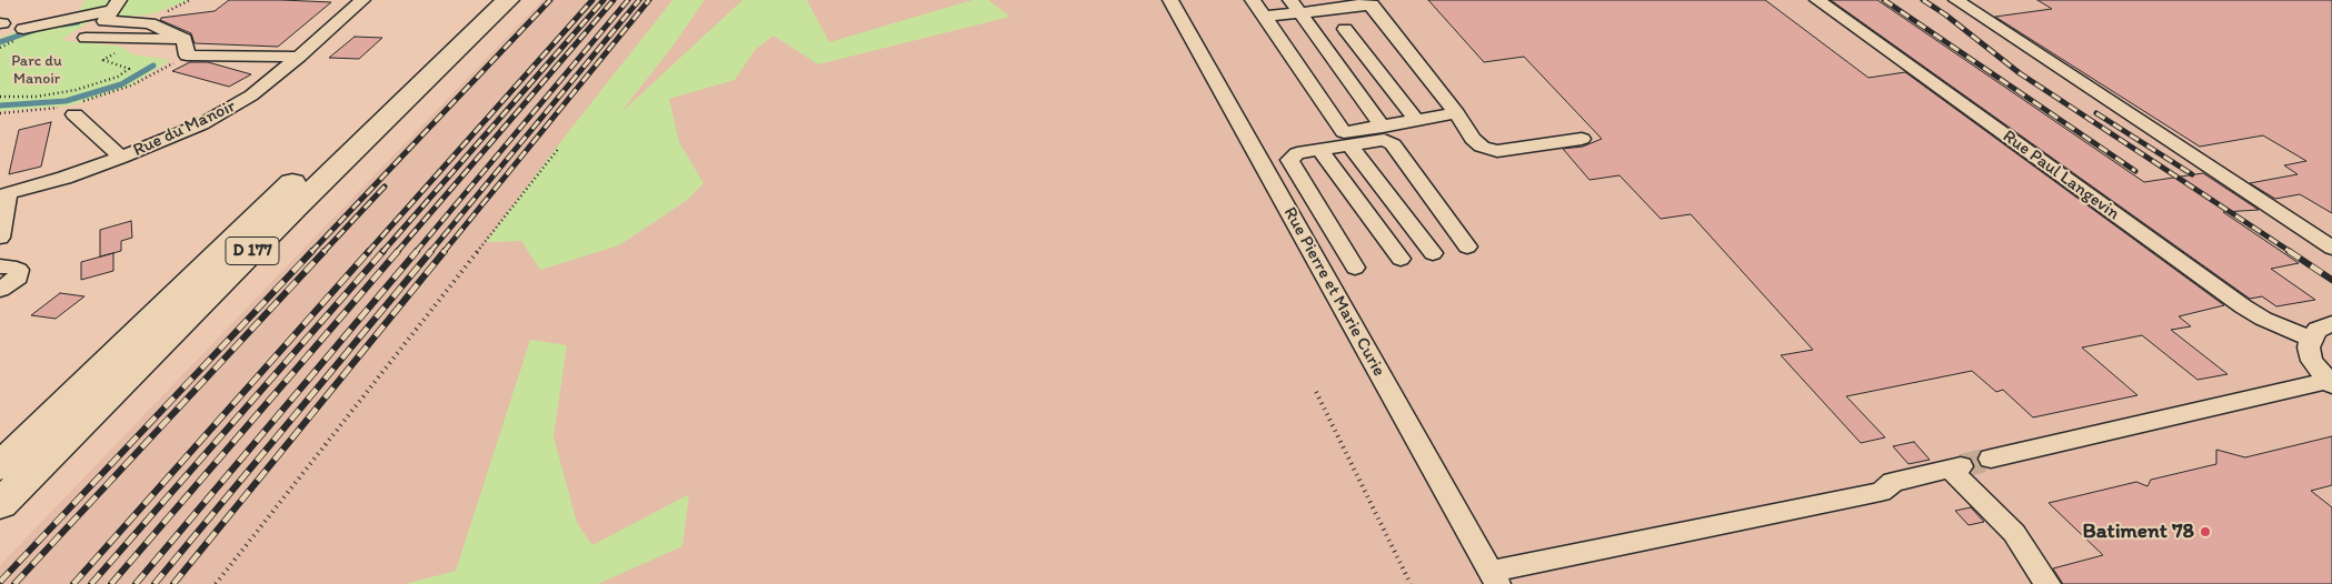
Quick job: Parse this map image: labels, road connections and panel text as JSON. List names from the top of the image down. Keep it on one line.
{"streets":{"highway":["D 177"],"street":["Rue du Manoir","Rue Paul Langevin","Rue Pierre et Marie Curie"]},"parks":["Parc du Manoir"],"places":["Batiment 78"]}
